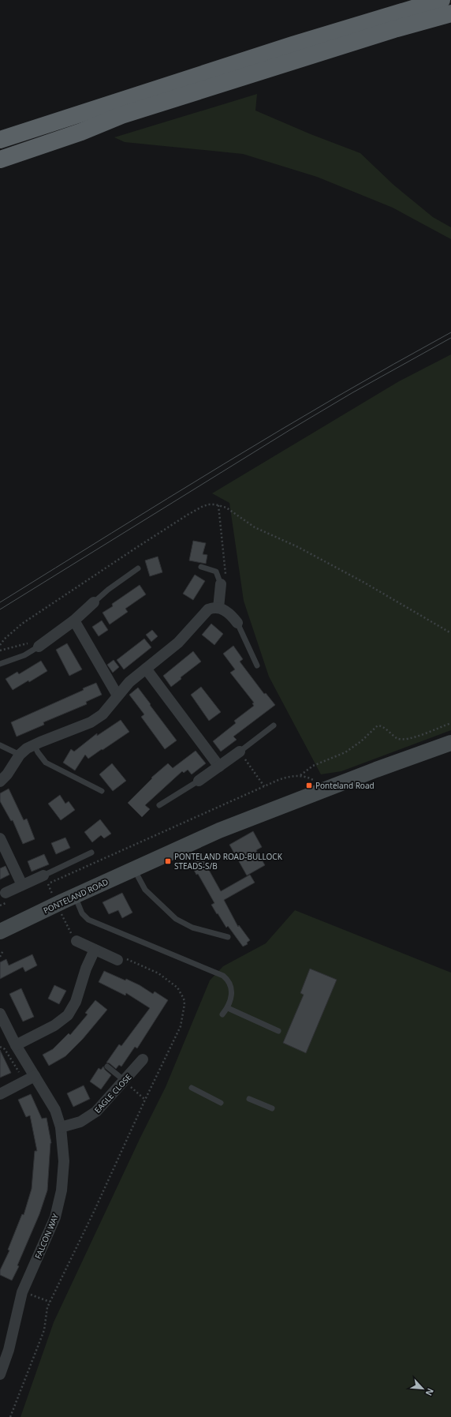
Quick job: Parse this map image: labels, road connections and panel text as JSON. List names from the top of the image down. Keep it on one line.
{"streets":{"main road":["PONTELAND ROAD"],"street":["EAGLE CLOSE","FALCON WAY"]},"crossings":[["EAGLE CLOSE","FALCON WAY"]],"places":{"transit":["Ponteland Road","PONTELAND ROAD-BULLOCK STEADS-S/B"]},"north":"bottom right"}
